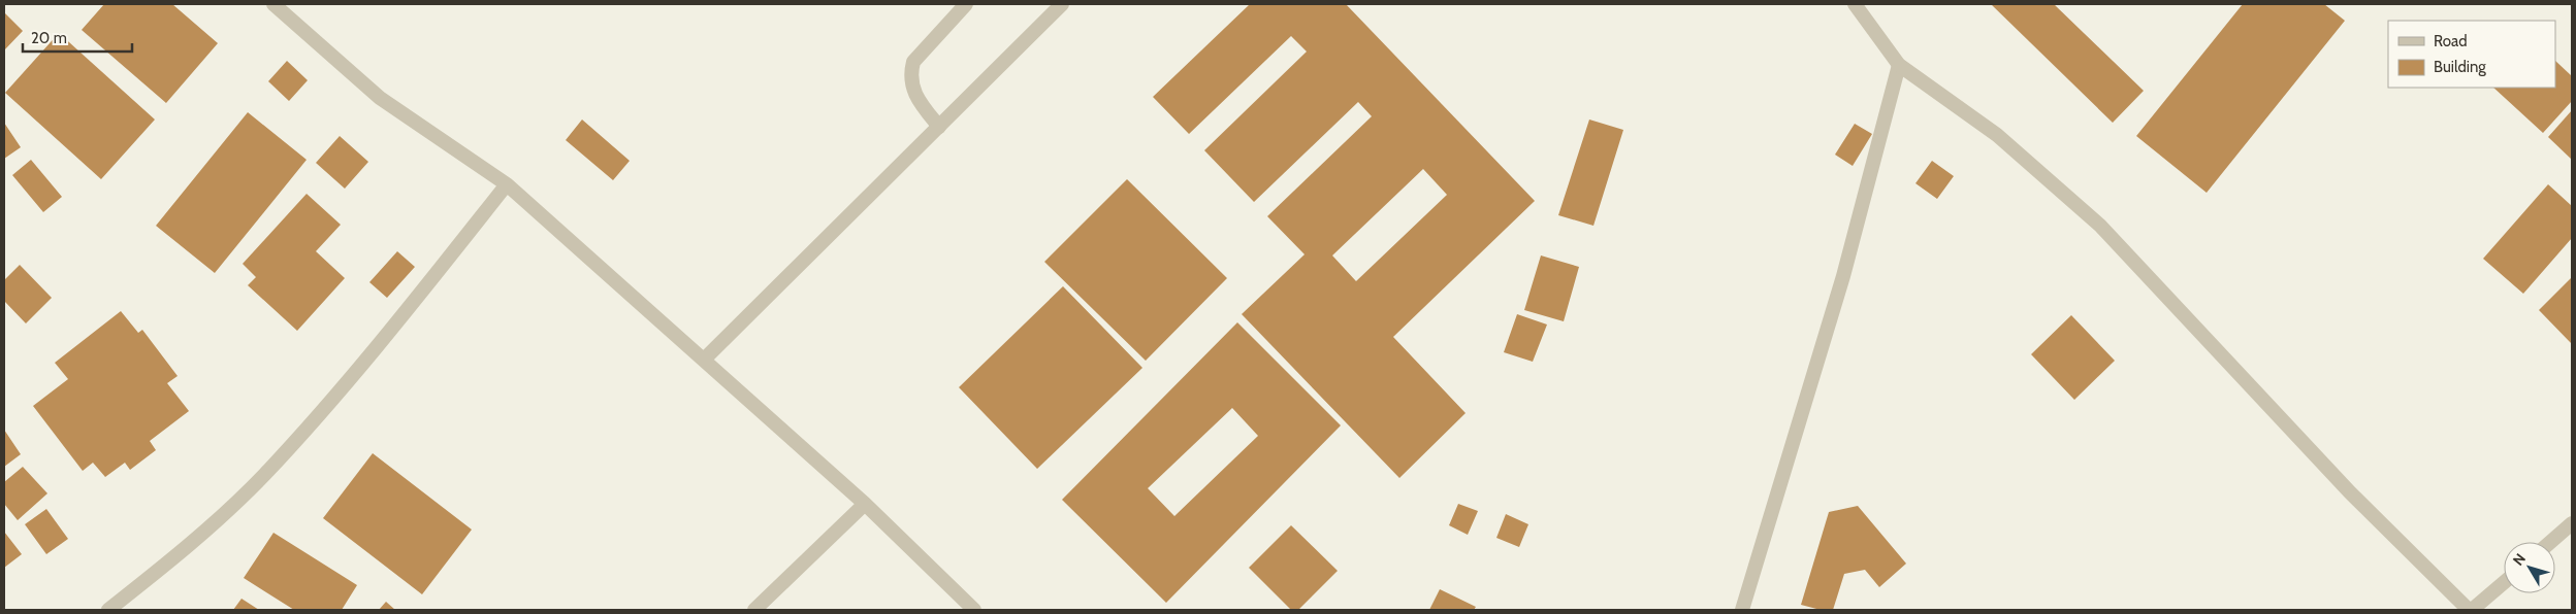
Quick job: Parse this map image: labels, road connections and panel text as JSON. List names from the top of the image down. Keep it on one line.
{"legend":["Road","Building"],"scale_bar":"20 m","north":"top left"}
